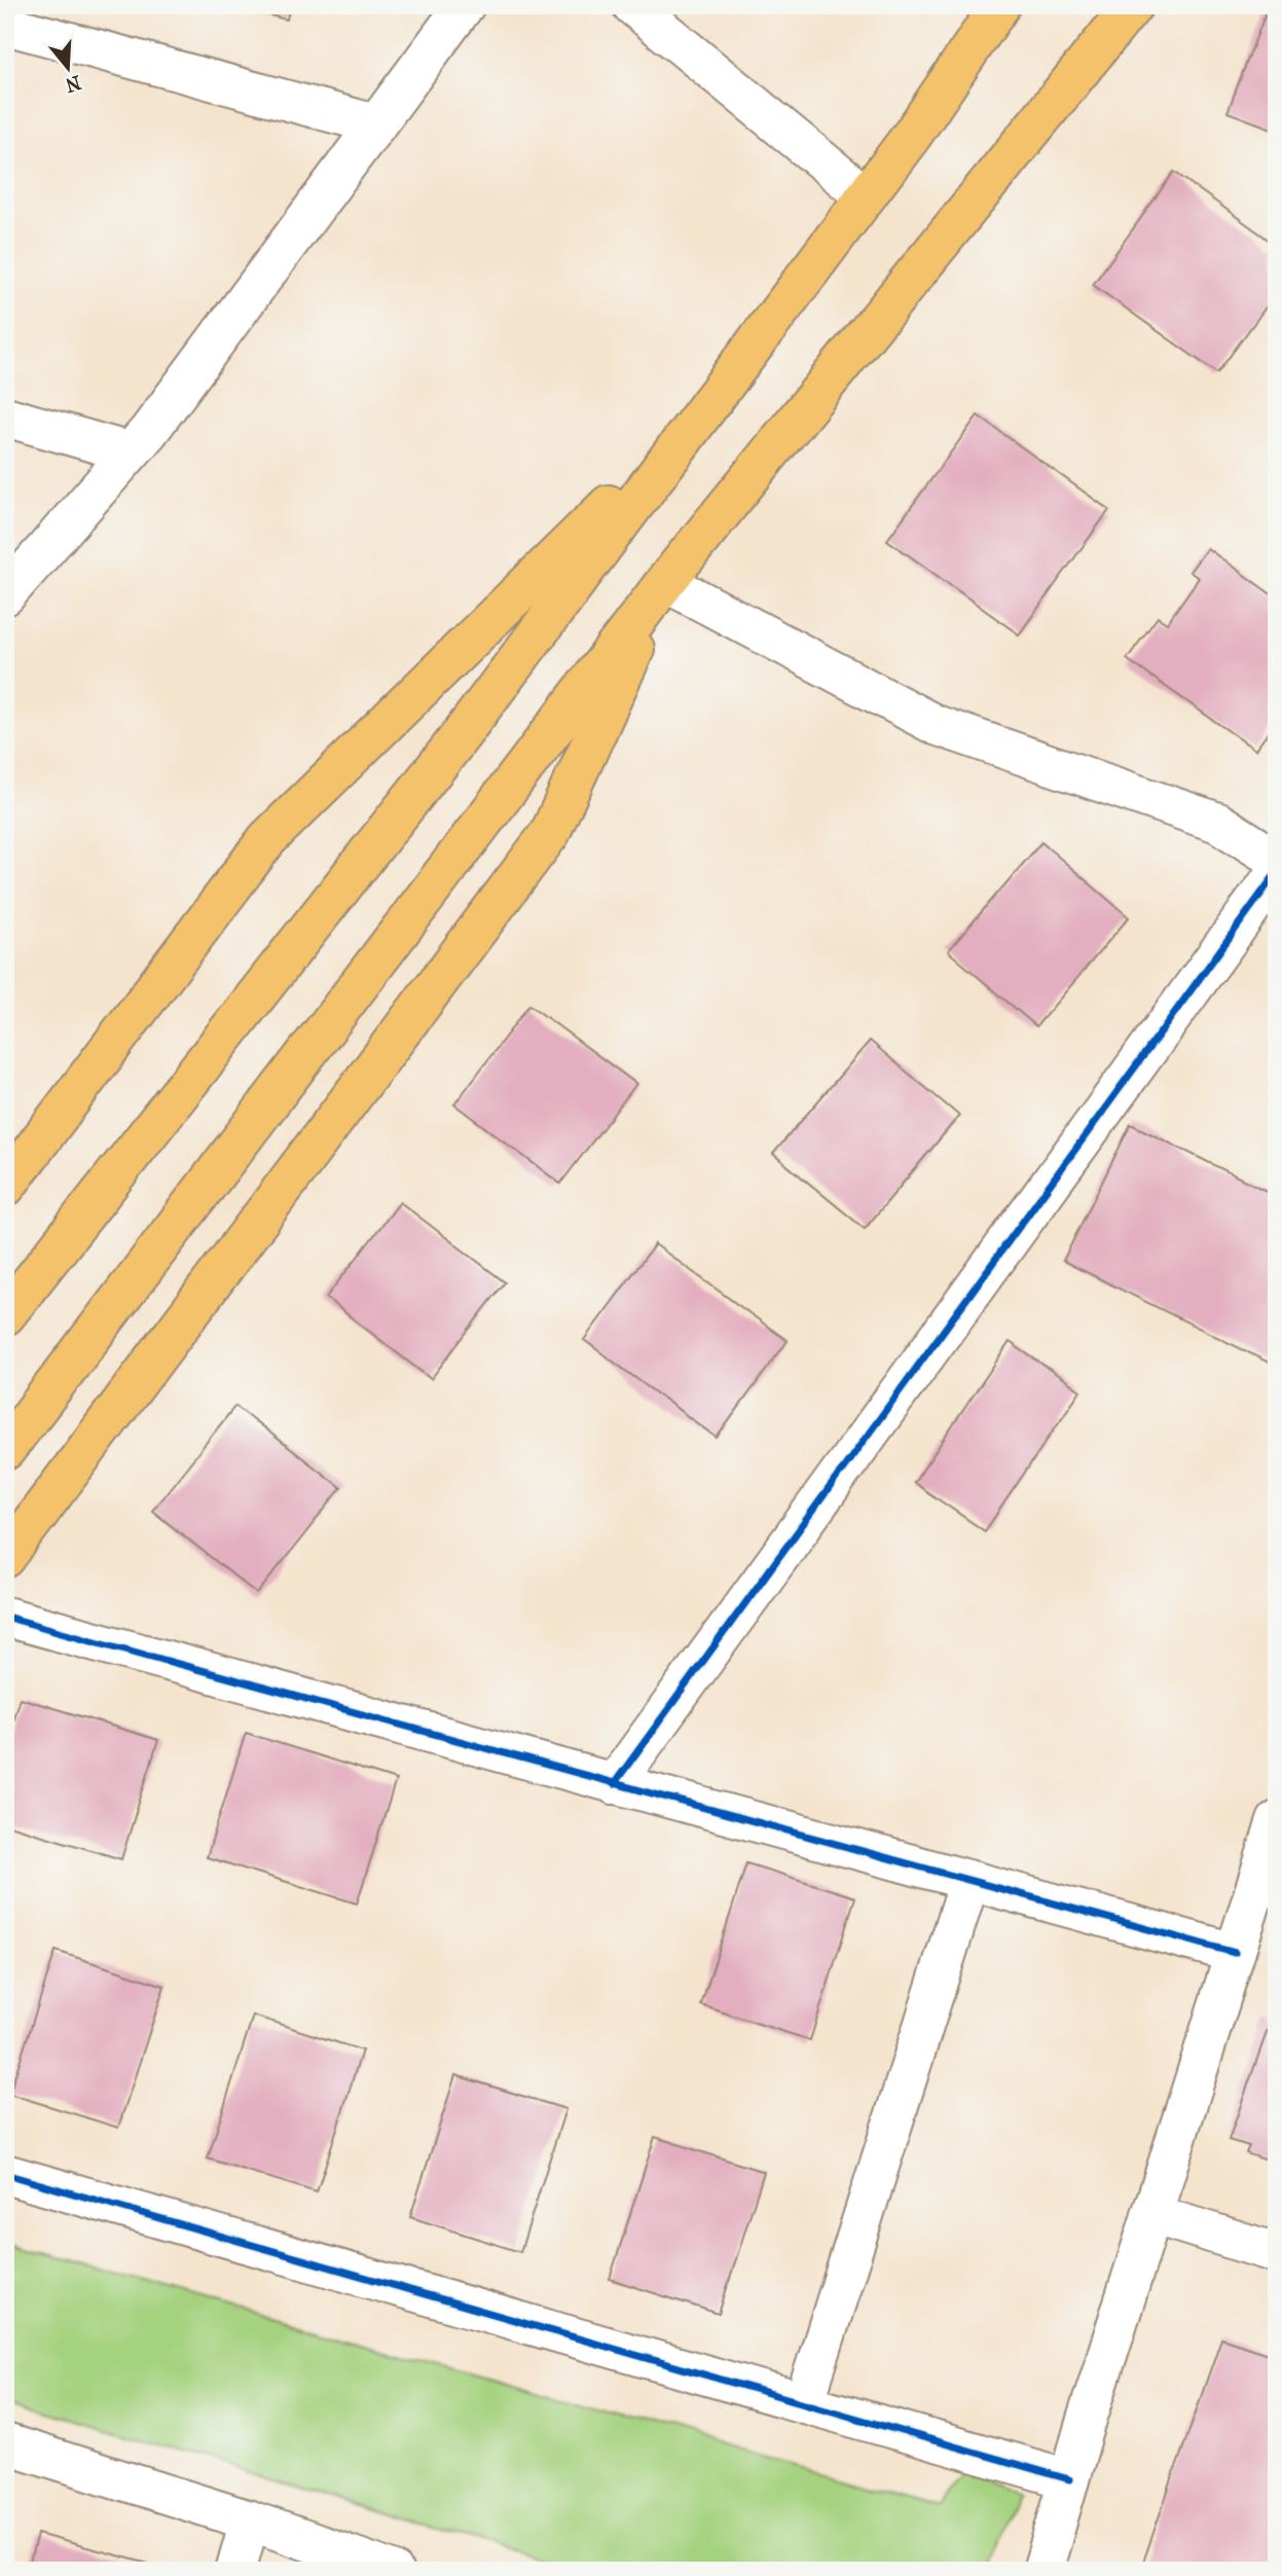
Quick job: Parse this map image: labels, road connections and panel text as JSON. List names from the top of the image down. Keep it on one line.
{"north":"bottom"}
